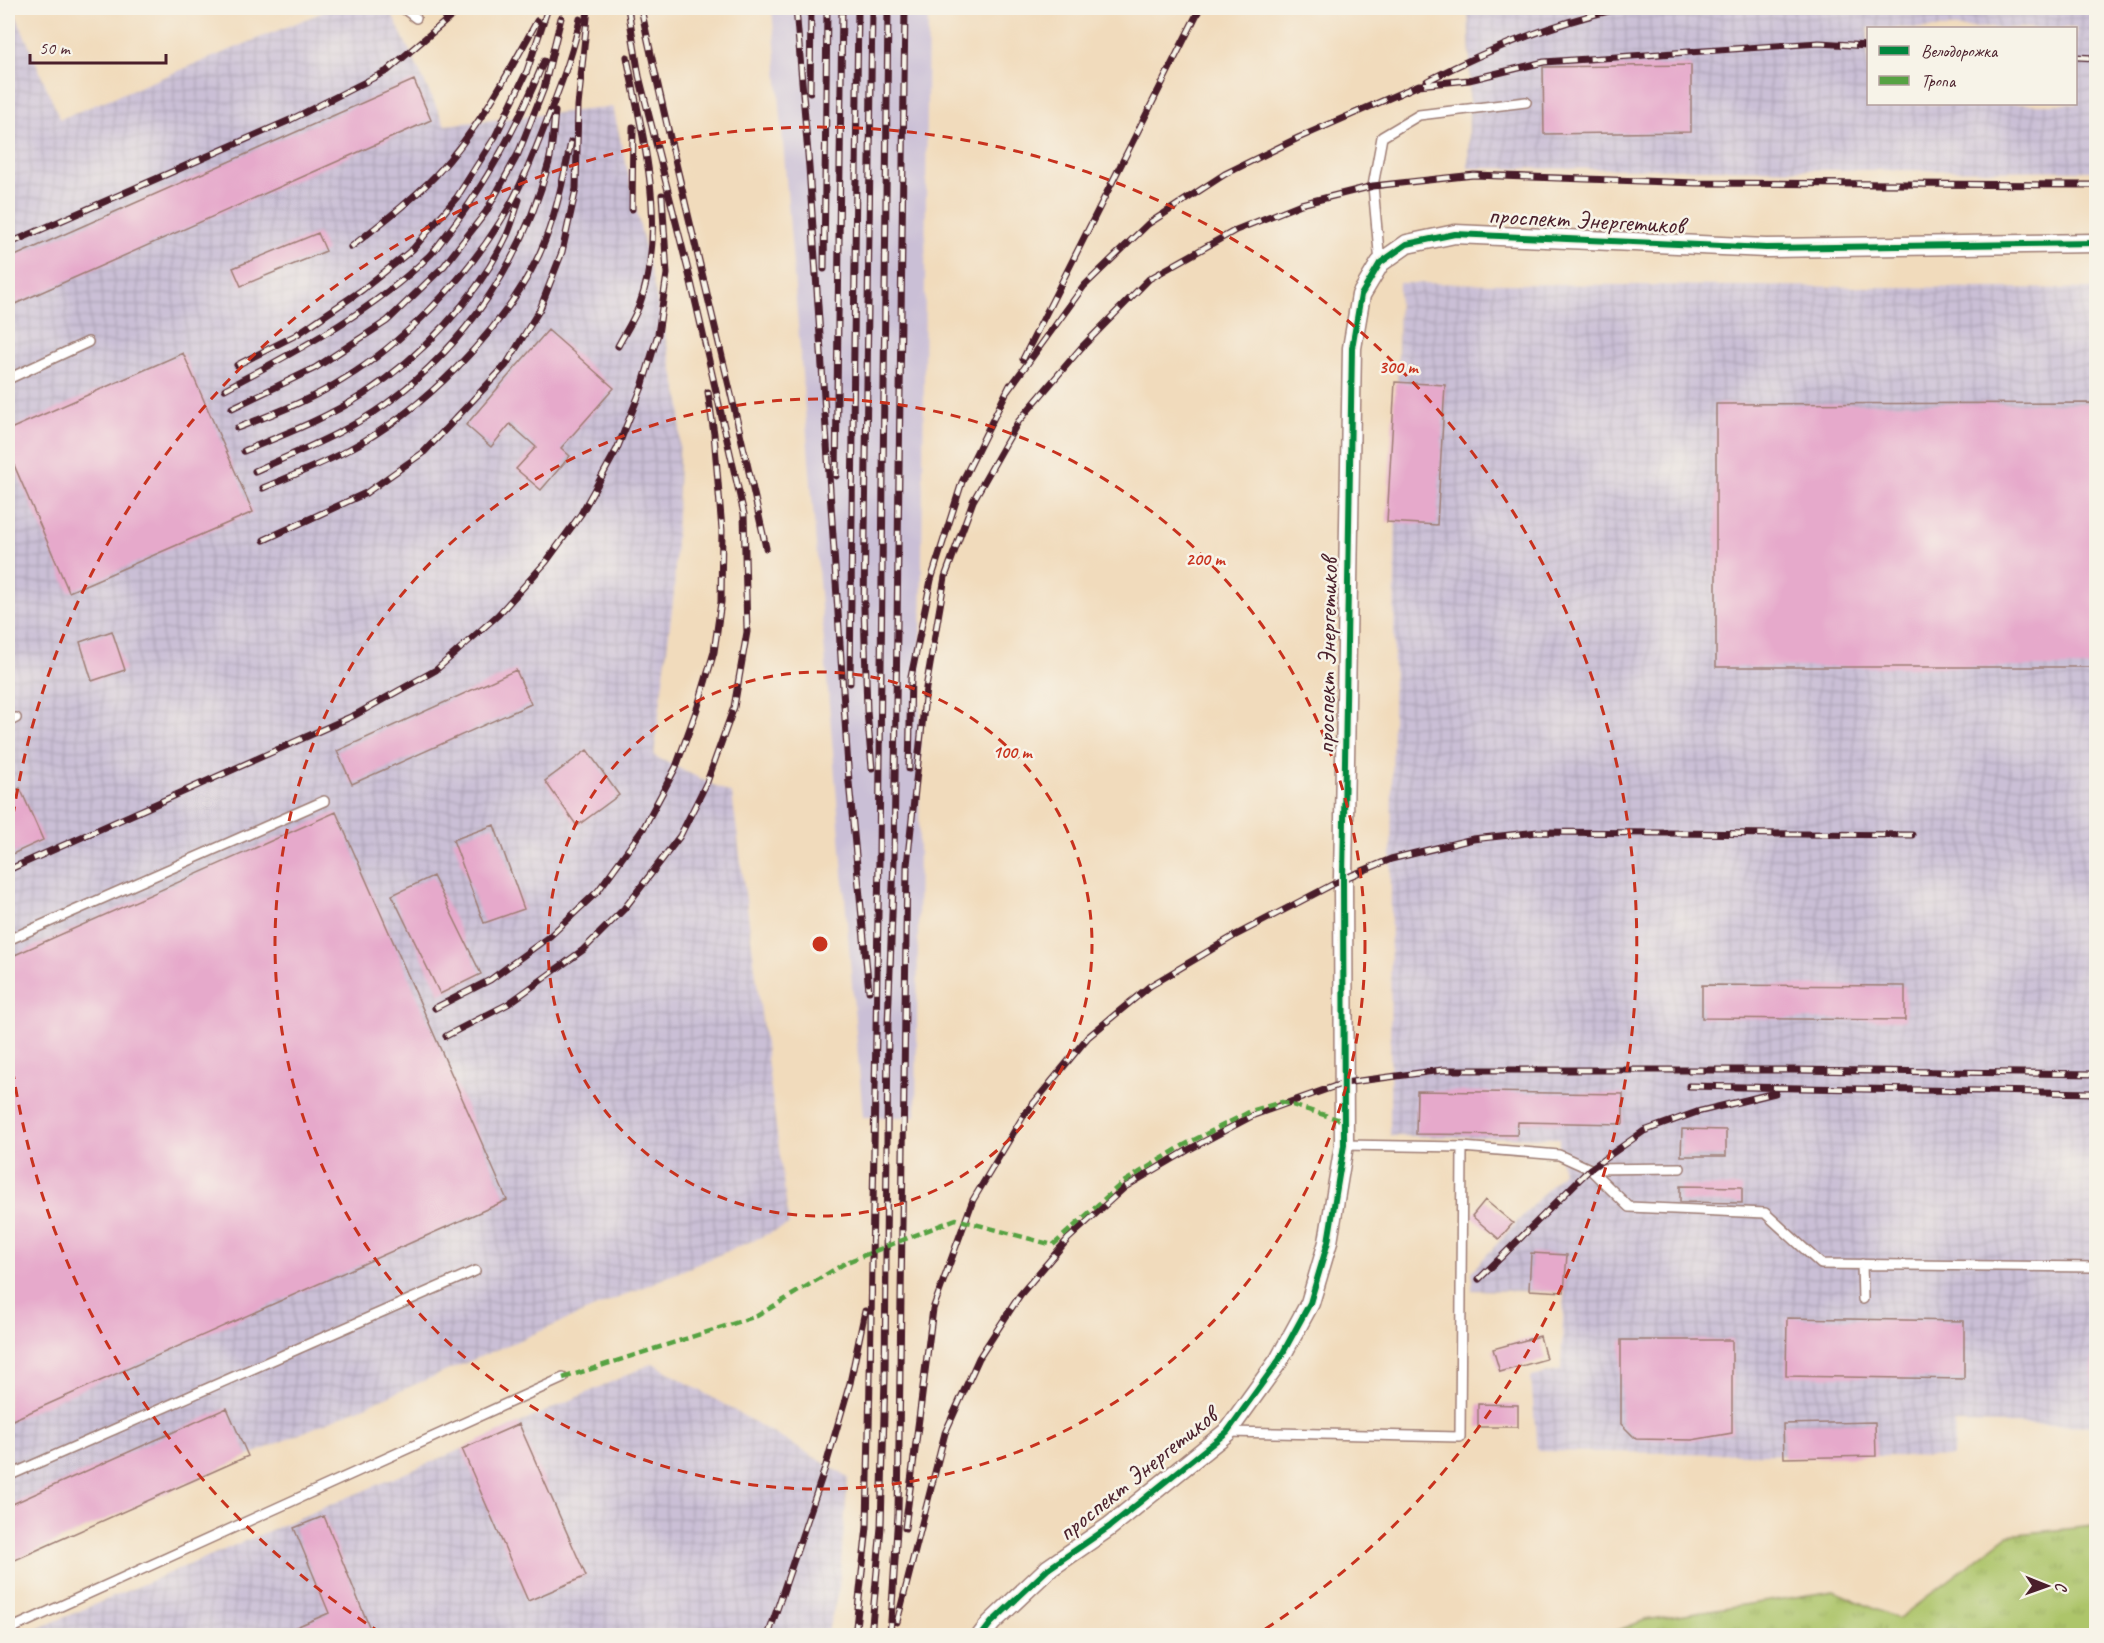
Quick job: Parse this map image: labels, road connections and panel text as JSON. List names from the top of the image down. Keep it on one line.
{"streets":{"street":["проспект Энергетиков"]},"legend":["Велодорожка","Тропа"],"scale_bar":"50 m","north":"right","rings":["300 m","200 m","100 m"]}
